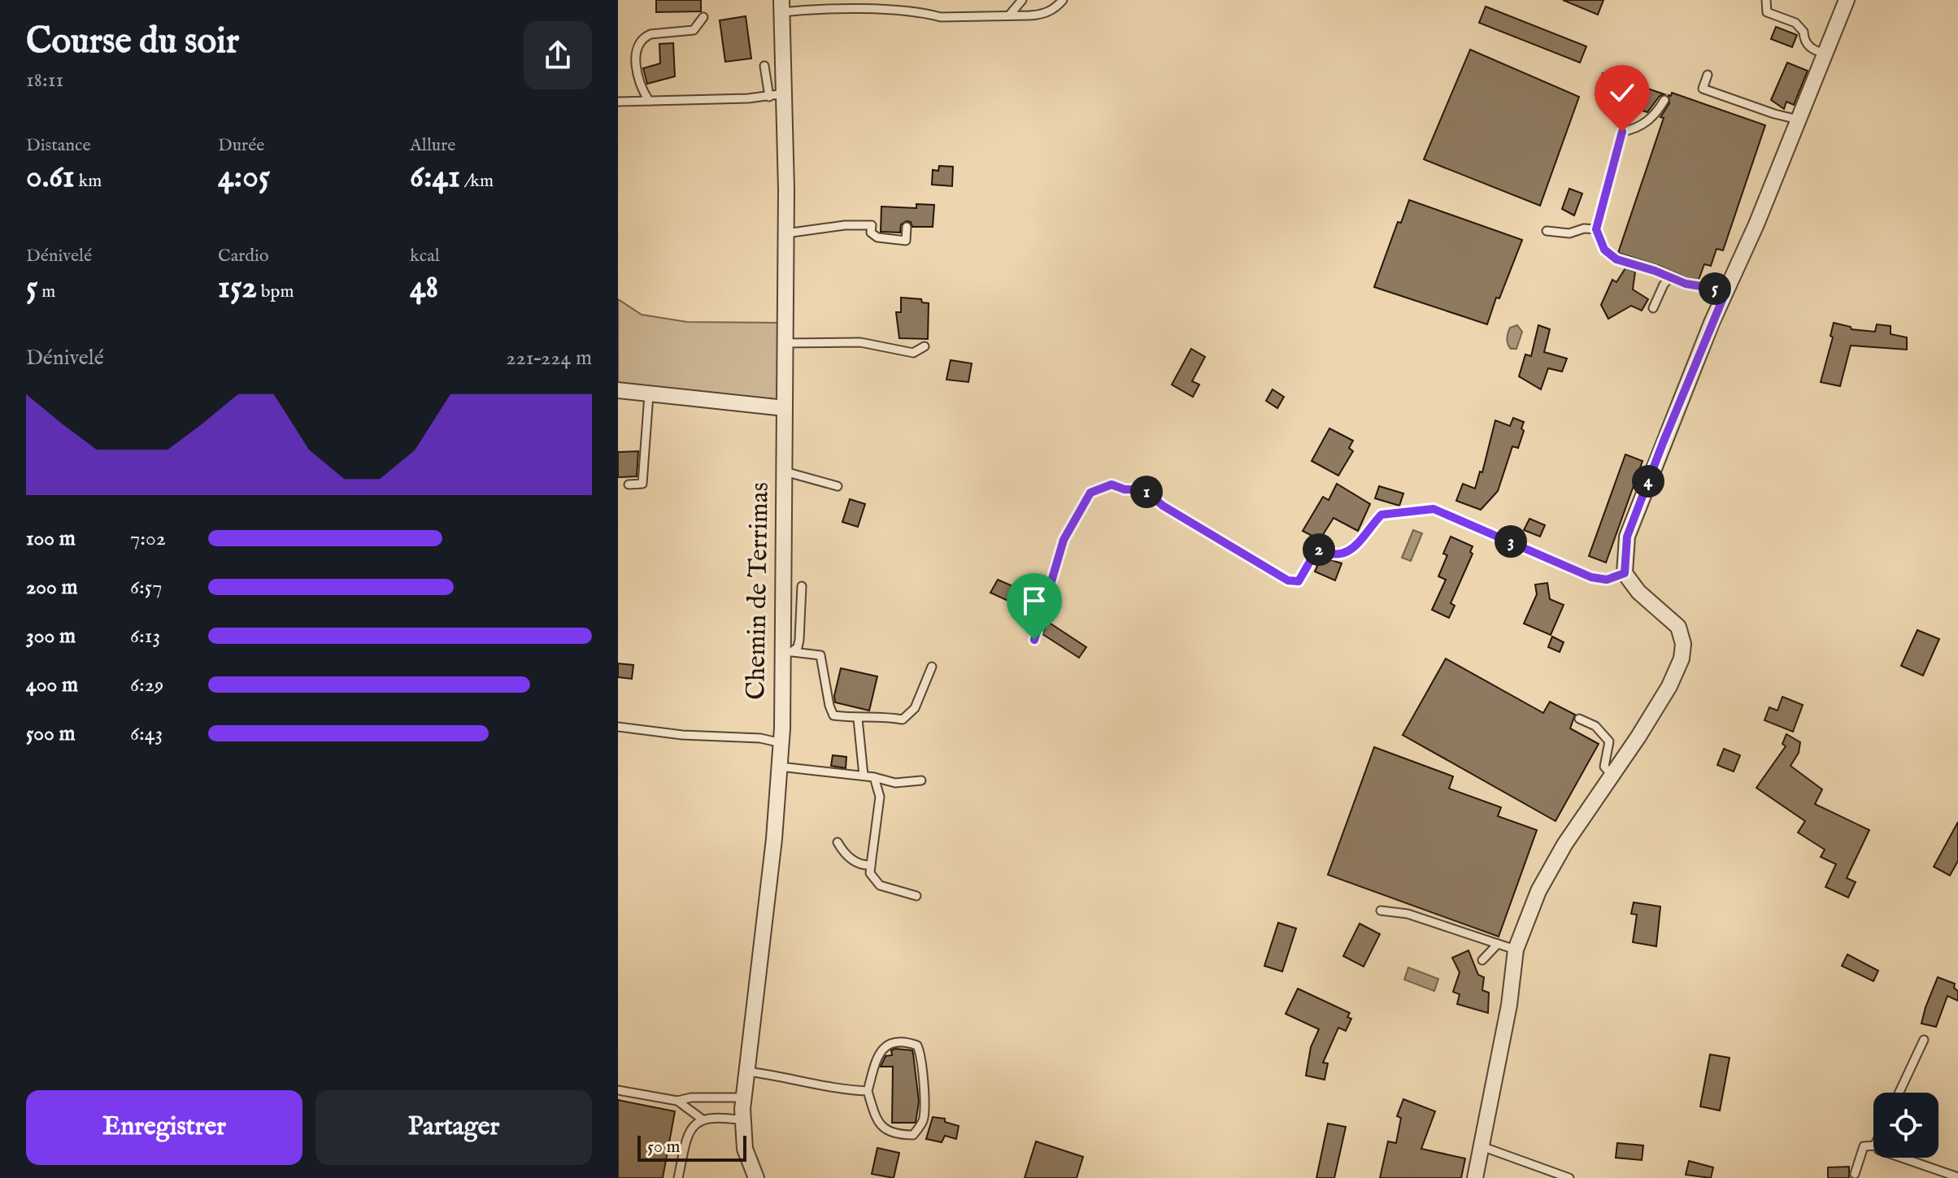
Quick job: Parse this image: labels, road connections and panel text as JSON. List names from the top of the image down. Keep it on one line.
{"streets":{"street":["Chemin de Terrimas"]},"scale_bar":"50 m","page":{"heading":["Course du soir","18:11"],"stats":[["Distance","0.61 km"],["Durée","4:05"],["Allure","6:41 /km"],["Dénivelé","5 m"],["Cardio","152 bpm"],["kcal","48"]],"pins":["5","4","1","3","2"],"chart":["Dénivelé","221–224 m"],"list":[{"name":"100 m","note":"7:02"},{"name":"200 m","note":"6:57"},{"name":"300 m","note":"6:13"},{"name":"400 m","note":"6:29"},{"name":"500 m","note":"6:43"}],"buttons":["Enregistrer","Partager"],"scale":"50 m"}}
